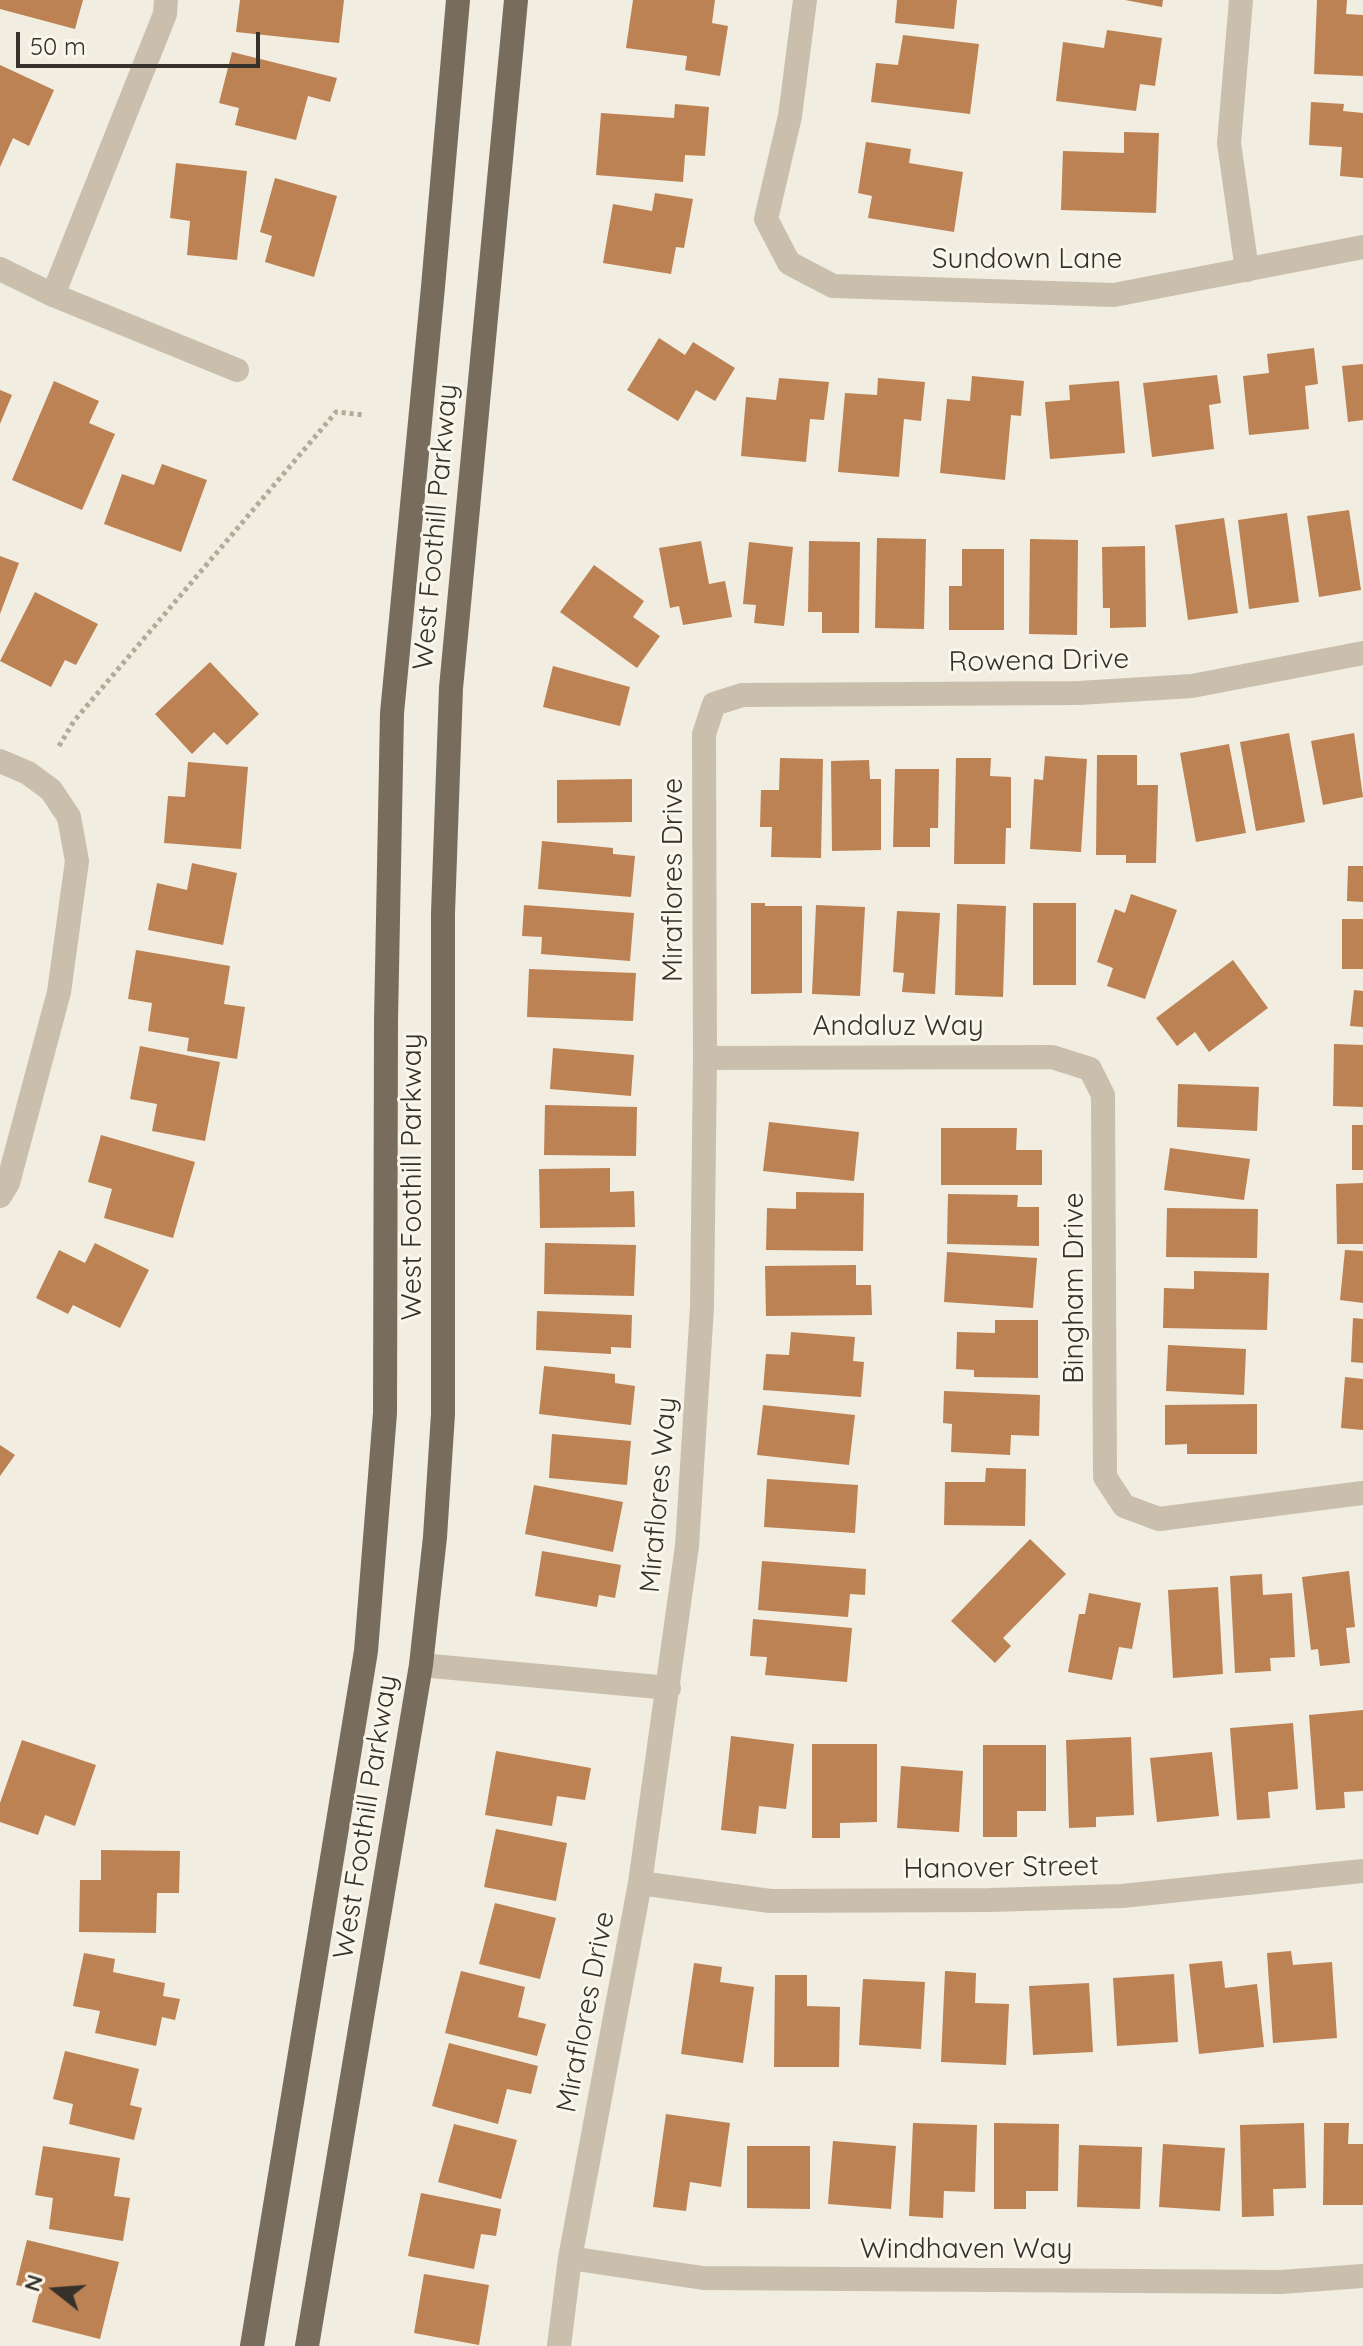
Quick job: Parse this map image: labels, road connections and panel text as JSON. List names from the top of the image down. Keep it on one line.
{"streets":{"main road":["West Foothill Parkway"],"street":["Sundown Lane","Rowena Drive","Miraflores Drive","Andaluz Way","Bingham Drive","Miraflores Way","Hanover Street","Windhaven Way"]},"crossings":[["Rowena Drive","Miraflores Drive"],["Miraflores Drive","Andaluz Way"],["Miraflores Drive","Miraflores Way"],["Miraflores Drive","Hanover Street"],["Miraflores Drive","Windhaven Way"],["Andaluz Way","Bingham Drive"],["Andaluz Way","Miraflores Way"]],"scale_bar":"50 m","north":"left"}
